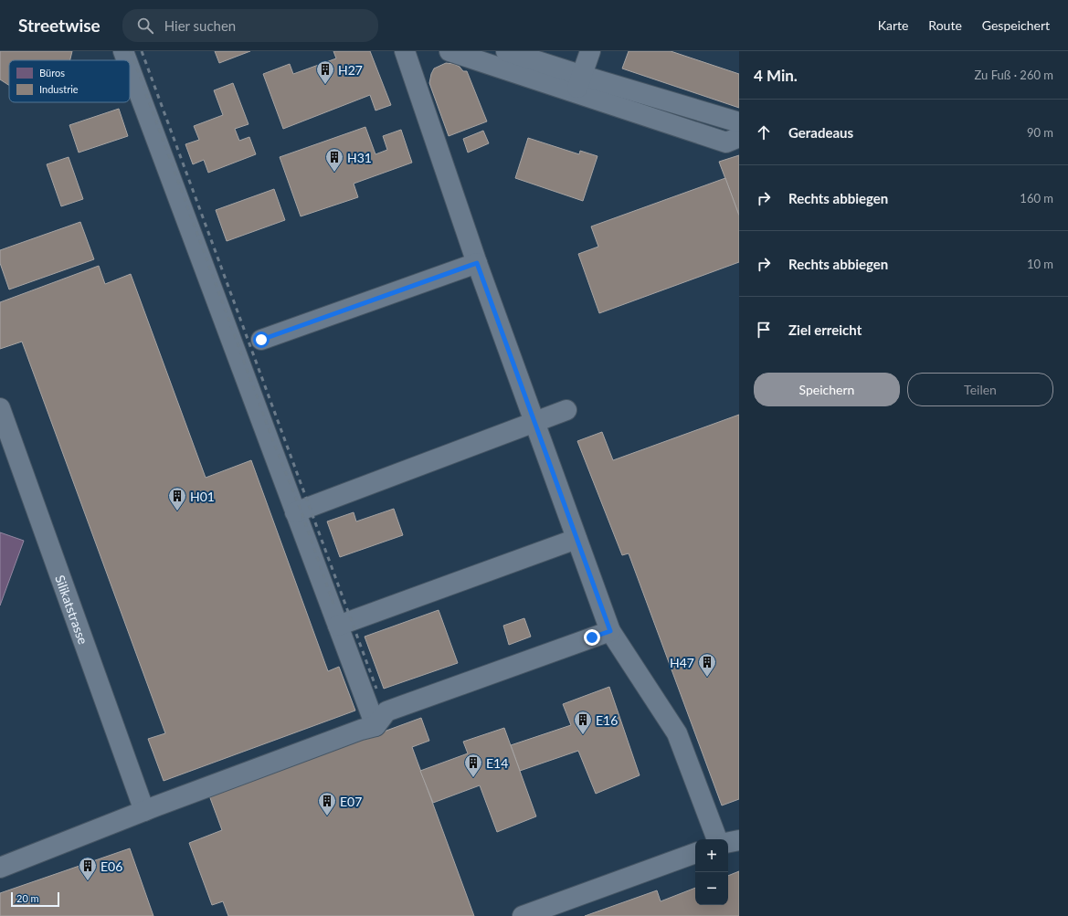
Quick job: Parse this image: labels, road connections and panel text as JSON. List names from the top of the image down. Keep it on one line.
{"streets":{"lane":["Silikatstrasse"]},"places":{"building":["H27","H31","H01","H47","E16","E14","E07","E06"]},"legend":["Büros","Industrie"],"scale_bar":"20 m","page":{"header":"Streetwise","search":"Hier suchen","nav":["Karte","Route","Gespeichert"],"heading":["4 Min.","Zu Fuß · 260 m"],"list":[["Geradeaus","90 m"],["Rechts abbiegen","160 m"],["Rechts abbiegen","10 m"],"Ziel erreicht"],"buttons":["Speichern","Teilen"],"map_buttons":["+","−"],"scale":"20 m"}}
